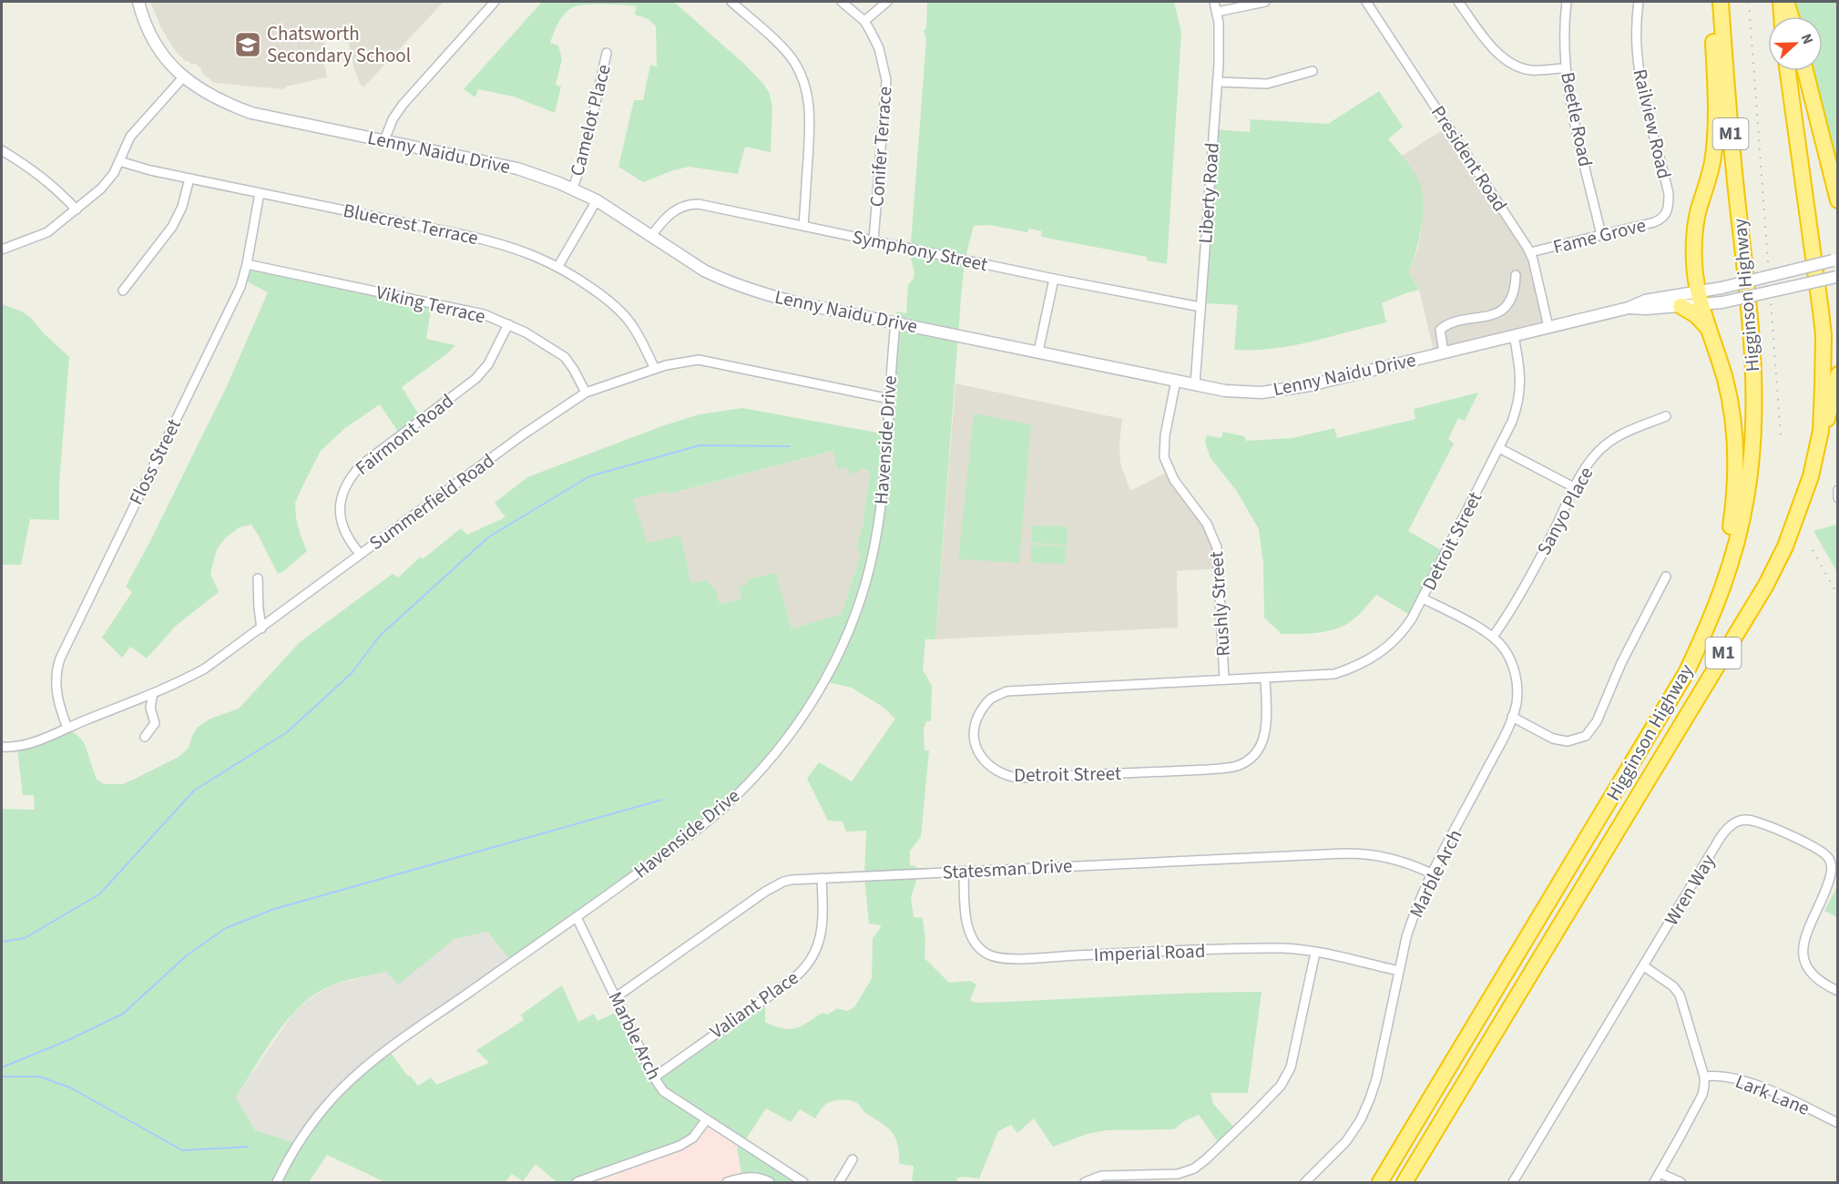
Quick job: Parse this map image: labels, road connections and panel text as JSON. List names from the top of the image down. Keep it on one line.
{"streets":{"highway":["M1","Higginson Highway"],"street":["Beetle Road","Camelot Place","Railview Road","Conifer Terrace","Lenny Naidu Drive","President Road","Liberty Road","Bluecrest Terrace","Fame Grove","Symphony Street","Viking Terrace","Fairmont Road","Havenside Drive","Floss Street","Summerfield Road","Sanyo Place","Detroit Street","Rushly Street","Statesman Drive","Marble Arch","Wren Way","Imperial Road","Valiant Place","Lark Lane"]},"crossings":[["Beetle Road","Fame Grove"],["Camelot Place","Lenny Naidu Drive"],["Railview Road","Fame Grove"],["Conifer Terrace","Symphony Street"],["Lenny Naidu Drive","President Road"],["Lenny Naidu Drive","Liberty Road"],["Lenny Naidu Drive","Symphony Street"],["Lenny Naidu Drive","Havenside Drive"],["Lenny Naidu Drive","Detroit Street"],["Lenny Naidu Drive","Rushly Street"],["President Road","Fame Grove"],["Liberty Road","Symphony Street"],["Bluecrest Terrace","Floss Street"],["Bluecrest Terrace","Summerfield Road"],["Viking Terrace","Fairmont Road"],["Viking Terrace","Floss Street"],["Viking Terrace","Summerfield Road"],["Fairmont Road","Summerfield Road"],["Havenside Drive","Summerfield Road"],["Havenside Drive","Marble Arch"],["Floss Street","Summerfield Road"],["Sanyo Place","Marble Arch"],["Detroit Street","Rushly Street"],["Detroit Street","Marble Arch"],["Statesman Drive","Marble Arch"],["Statesman Drive","Imperial Road"],["Statesman Drive","Valiant Place"],["Marble Arch","Imperial Road"],["Marble Arch","Valiant Place"]],"places":{"school or university":["Chatsworth Secondary School"]},"north":"right"}
